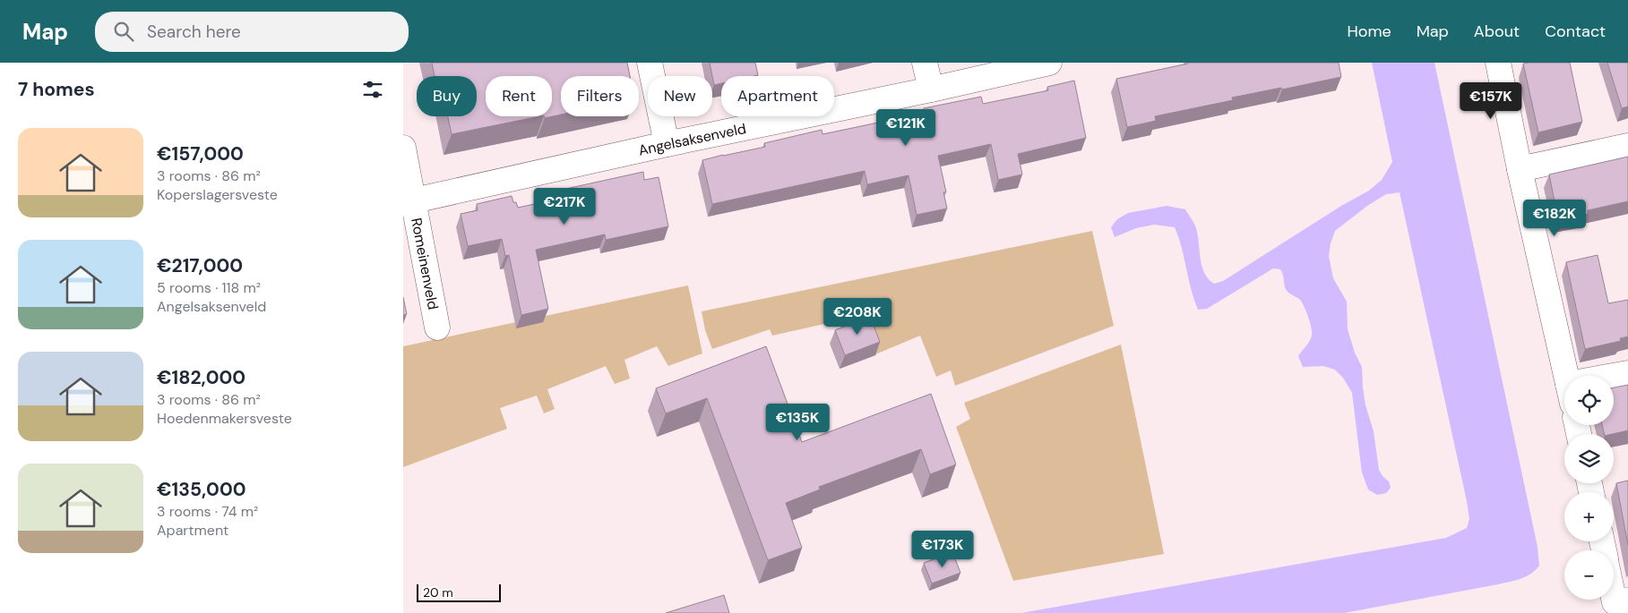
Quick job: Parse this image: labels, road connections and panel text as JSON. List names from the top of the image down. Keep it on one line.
{"streets":{"street":["Angelsaksenveld","Romeinenveld"]},"crossings":[["Angelsaksenveld","Romeinenveld"]],"scale_bar":"20 m","page":{"header":"Map","search":"Search here","nav":["Home","Map","About","Contact"],"heading":"7 homes","chip":["Buy","Rent","Filters","New","Apartment"],"price":["€157K","€121K","€217K","€182K","€208K","€135K","€173K"],"list":[{"name":"€157,000","note":"3 rooms · 86 m² · Koperslagersveste"},{"name":"€217,000","note":"5 rooms · 118 m² · Angelsaksenveld"},{"name":"€182,000","note":"3 rooms · 86 m² · Hoedenmakersveste"},{"name":"€135,000","note":"3 rooms · 74 m² · Apartment"}],"map_buttons":["+","−"],"scale":"20 m"}}
